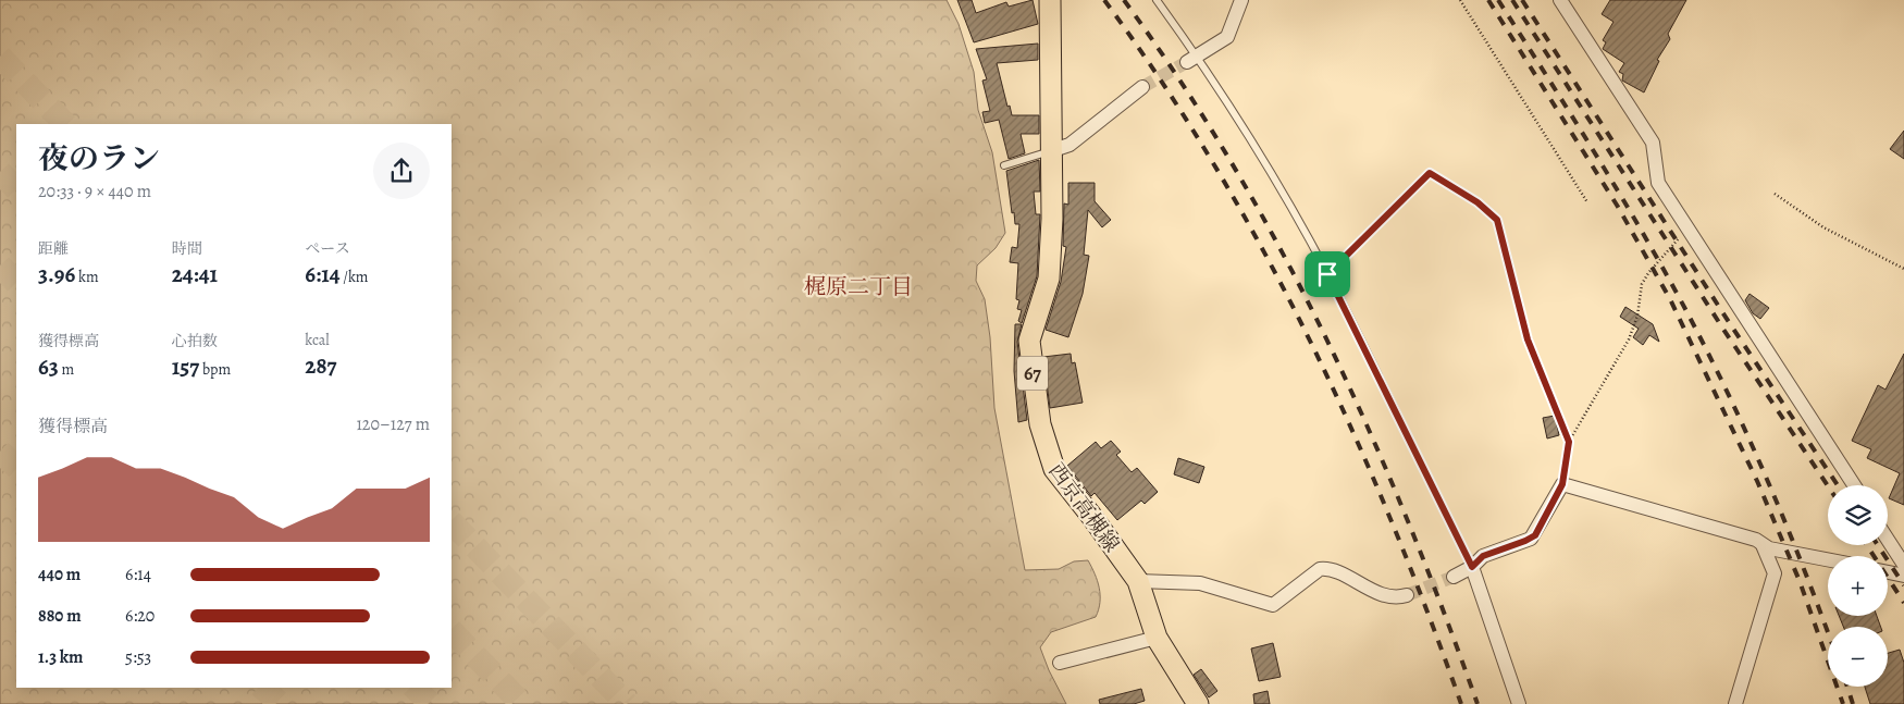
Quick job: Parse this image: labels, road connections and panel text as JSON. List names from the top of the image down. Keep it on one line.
{"streets":{"main road":["67","西京高槻線"]},"districts":["梶原二丁目"],"page":{"heading":["夜のラン","20:33 · 9 × 440 m"],"stats":[["距離","3.96 km"],["時間","24:41"],["ペース","6:14 /km"],["獲得標高","63 m"],["心拍数","157 bpm"],["kcal","287"]],"chart":["獲得標高","120–127 m"],"map_buttons":["+","−"],"list":[{"name":"440 m","note":"6:14"},{"name":"880 m","note":"6:20"},{"name":"1.3 km","note":"5:53"}]}}
